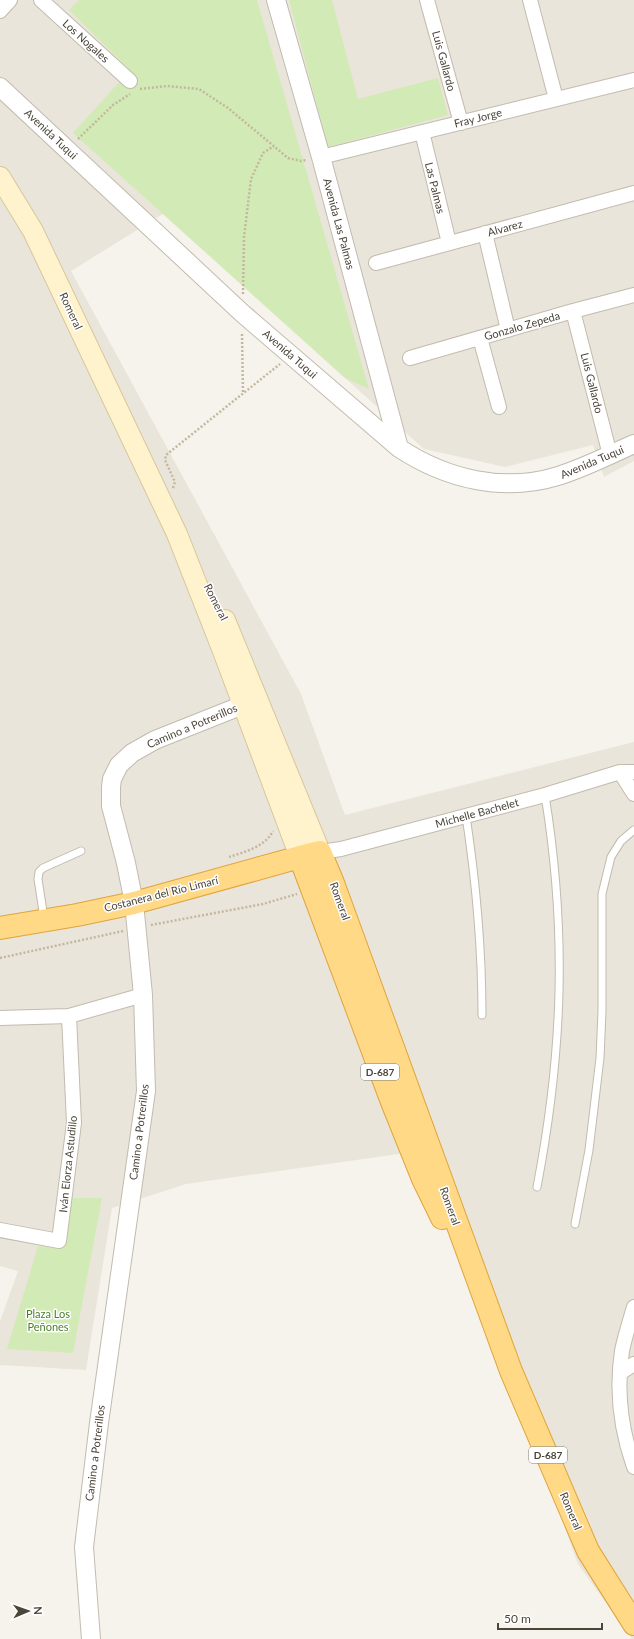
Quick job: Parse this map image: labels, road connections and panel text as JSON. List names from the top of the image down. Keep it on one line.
{"streets":{"highway":["Romeral","Costanera del Río Limarí","D-687"],"street":["Los Nogales","Luis Gallardo","Fray Jorge","Avenida Tuqui","Las Palmas","Avenida Las Palmas","Alvarez","Gonzalo Zepeda","Camino a Potrerillos","Michelle Bachelet","Iván Elorza Astudillo"]},"crossings":[["Luis Gallardo","Fray Jorge"],["Luis Gallardo","Avenida Tuqui"],["Luis Gallardo","Gonzalo Zepeda"],["Fray Jorge","Las Palmas"],["Fray Jorge","Avenida Las Palmas"],["Avenida Tuqui","Avenida Las Palmas"],["Las Palmas","Alvarez"],["Romeral","Camino a Potrerillos"],["Romeral","Michelle Bachelet"],["Romeral","Costanera del Río Limarí"],["Camino a Potrerillos","Costanera del Río Limarí"],["Michelle Bachelet","Costanera del Río Limarí"]],"parks":["Plaza Los Peñones"],"scale_bar":"50 m","north":"right"}
